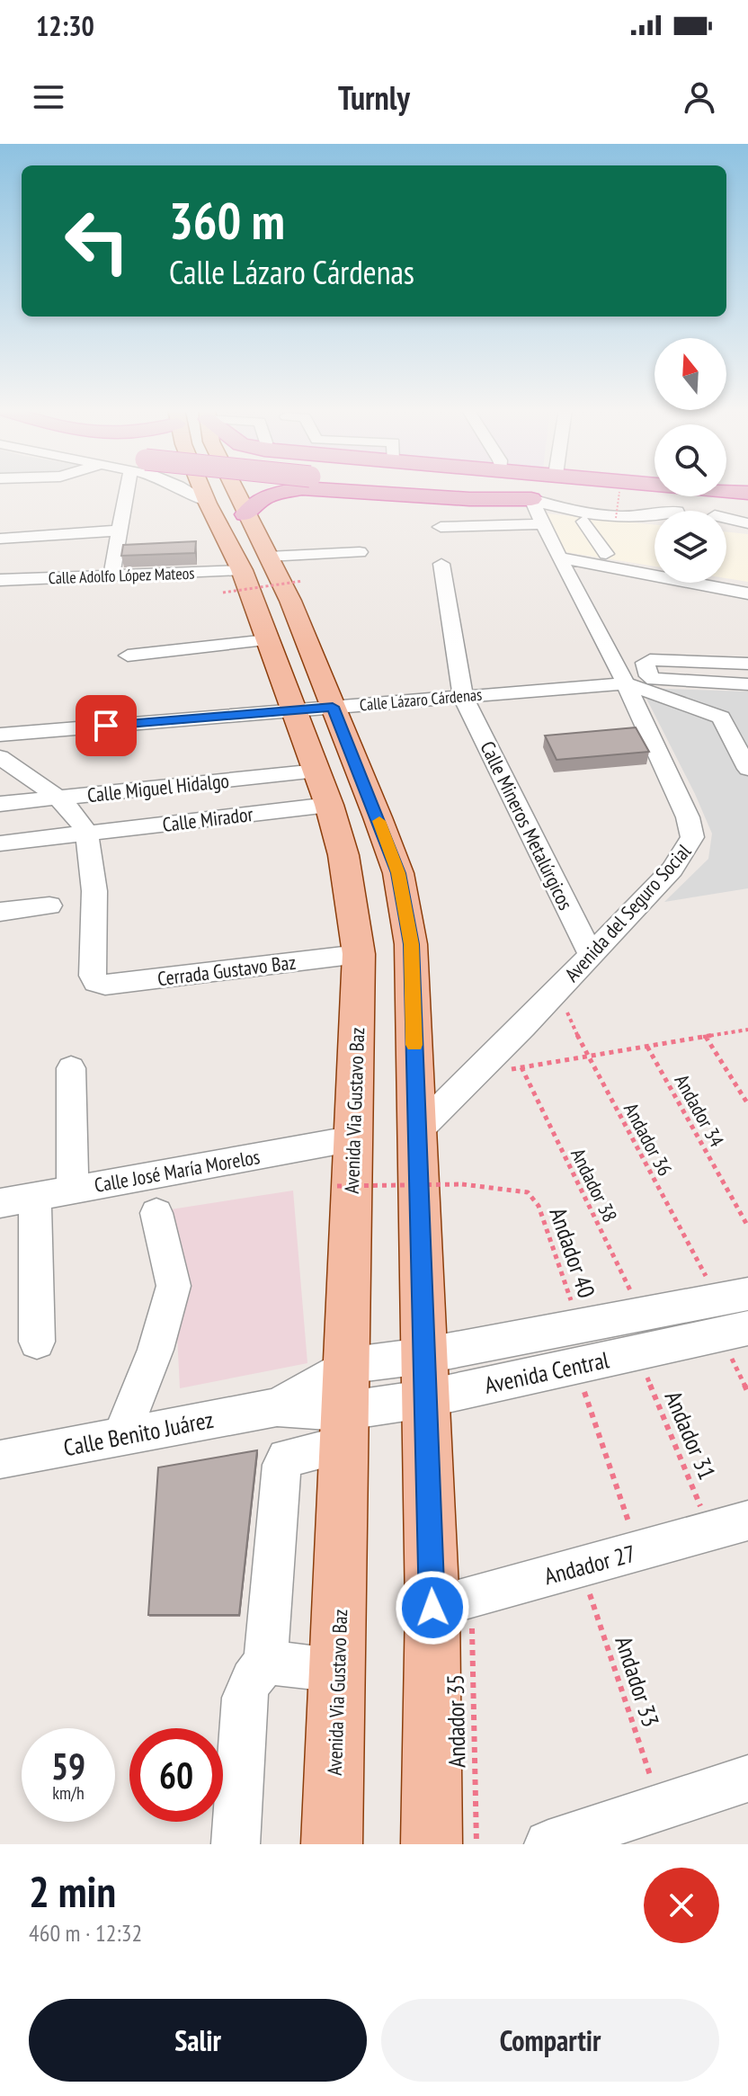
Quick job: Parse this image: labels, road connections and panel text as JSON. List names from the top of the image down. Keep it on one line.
{"streets":{"main road":["Avenida Via Gustavo Baz"],"street":["Calle Adolfo López Mateos","Calle Lázaro Cárdenas","Calle Miguel Hidalgo","Calle Mirador","Calle Mineros Metalúrgicos","Avenida del Seguro Social","Cerrada Gustavo Baz","Calle José María Morelos","Avenida Central","Calle Benito Juárez","Andador 27"],"path":["Andador 34","Andador 36","Andador 38","Andador 40","Andador 31","Andador 33","Andador 35"]},"crossings":[["Calle Adolfo López Mateos","Avenida Via Gustavo Baz"],["Calle Lázaro Cárdenas","Calle Mineros Metalúrgicos"],["Calle Lázaro Cárdenas","Avenida del Seguro Social"],["Calle Lázaro Cárdenas","Avenida Via Gustavo Baz"],["Calle Miguel Hidalgo","Avenida Via Gustavo Baz"],["Calle Mirador","Cerrada Gustavo Baz"],["Calle Mirador","Avenida Via Gustavo Baz"],["Calle Mineros Metalúrgicos","Avenida del Seguro Social"],["Avenida del Seguro Social","Avenida Via Gustavo Baz"],["Avenida del Seguro Social","Andador 36"],["Cerrada Gustavo Baz","Avenida Via Gustavo Baz"],["Avenida Via Gustavo Baz","Calle José María Morelos"],["Avenida Via Gustavo Baz","Andador 40"],["Avenida Via Gustavo Baz","Avenida Central"],["Avenida Via Gustavo Baz","Calle Benito Juárez"],["Avenida Via Gustavo Baz","Andador 27"],["Avenida Via Gustavo Baz","Andador 35"],["Andador 36","Avenida Central"],["Andador 38","Avenida Central"],["Andador 40","Avenida Central"],["Avenida Central","Calle Benito Juárez"],["Avenida Central","Andador 31"],["Andador 31","Andador 27"],["Andador 27","Andador 33"],["Andador 27","Andador 35"]],"north":"top","page":{"status":"12:30","header":"Turnly","turn":["360 m","Calle Lázaro Cárdenas"],"speed":"59 km/h","limit":"60","heading":["2 min","460 m · 12:32"],"buttons":["Salir","Compartir"]}}
